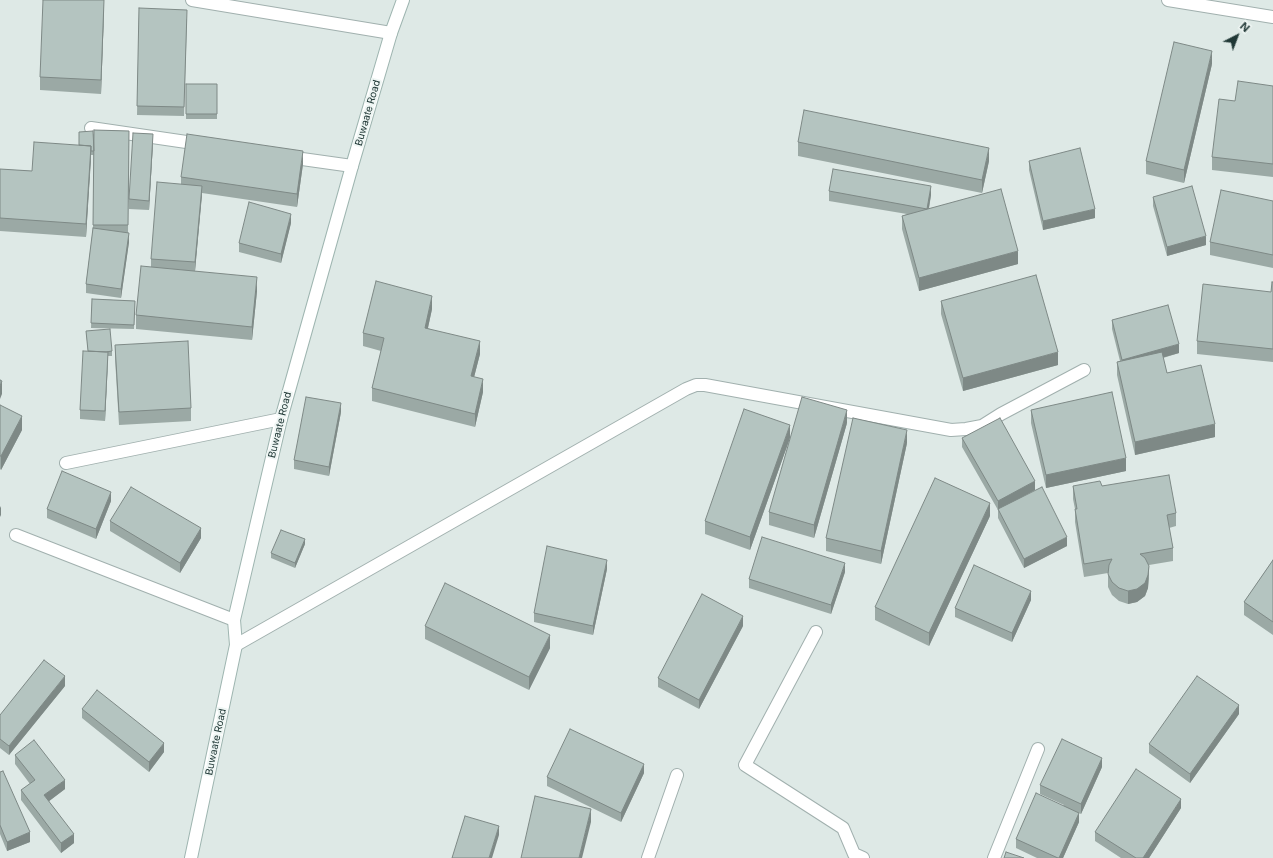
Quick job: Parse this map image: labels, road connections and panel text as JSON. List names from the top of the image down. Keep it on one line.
{"streets":{"street":["Buwaate Road"]},"north":"top right"}
